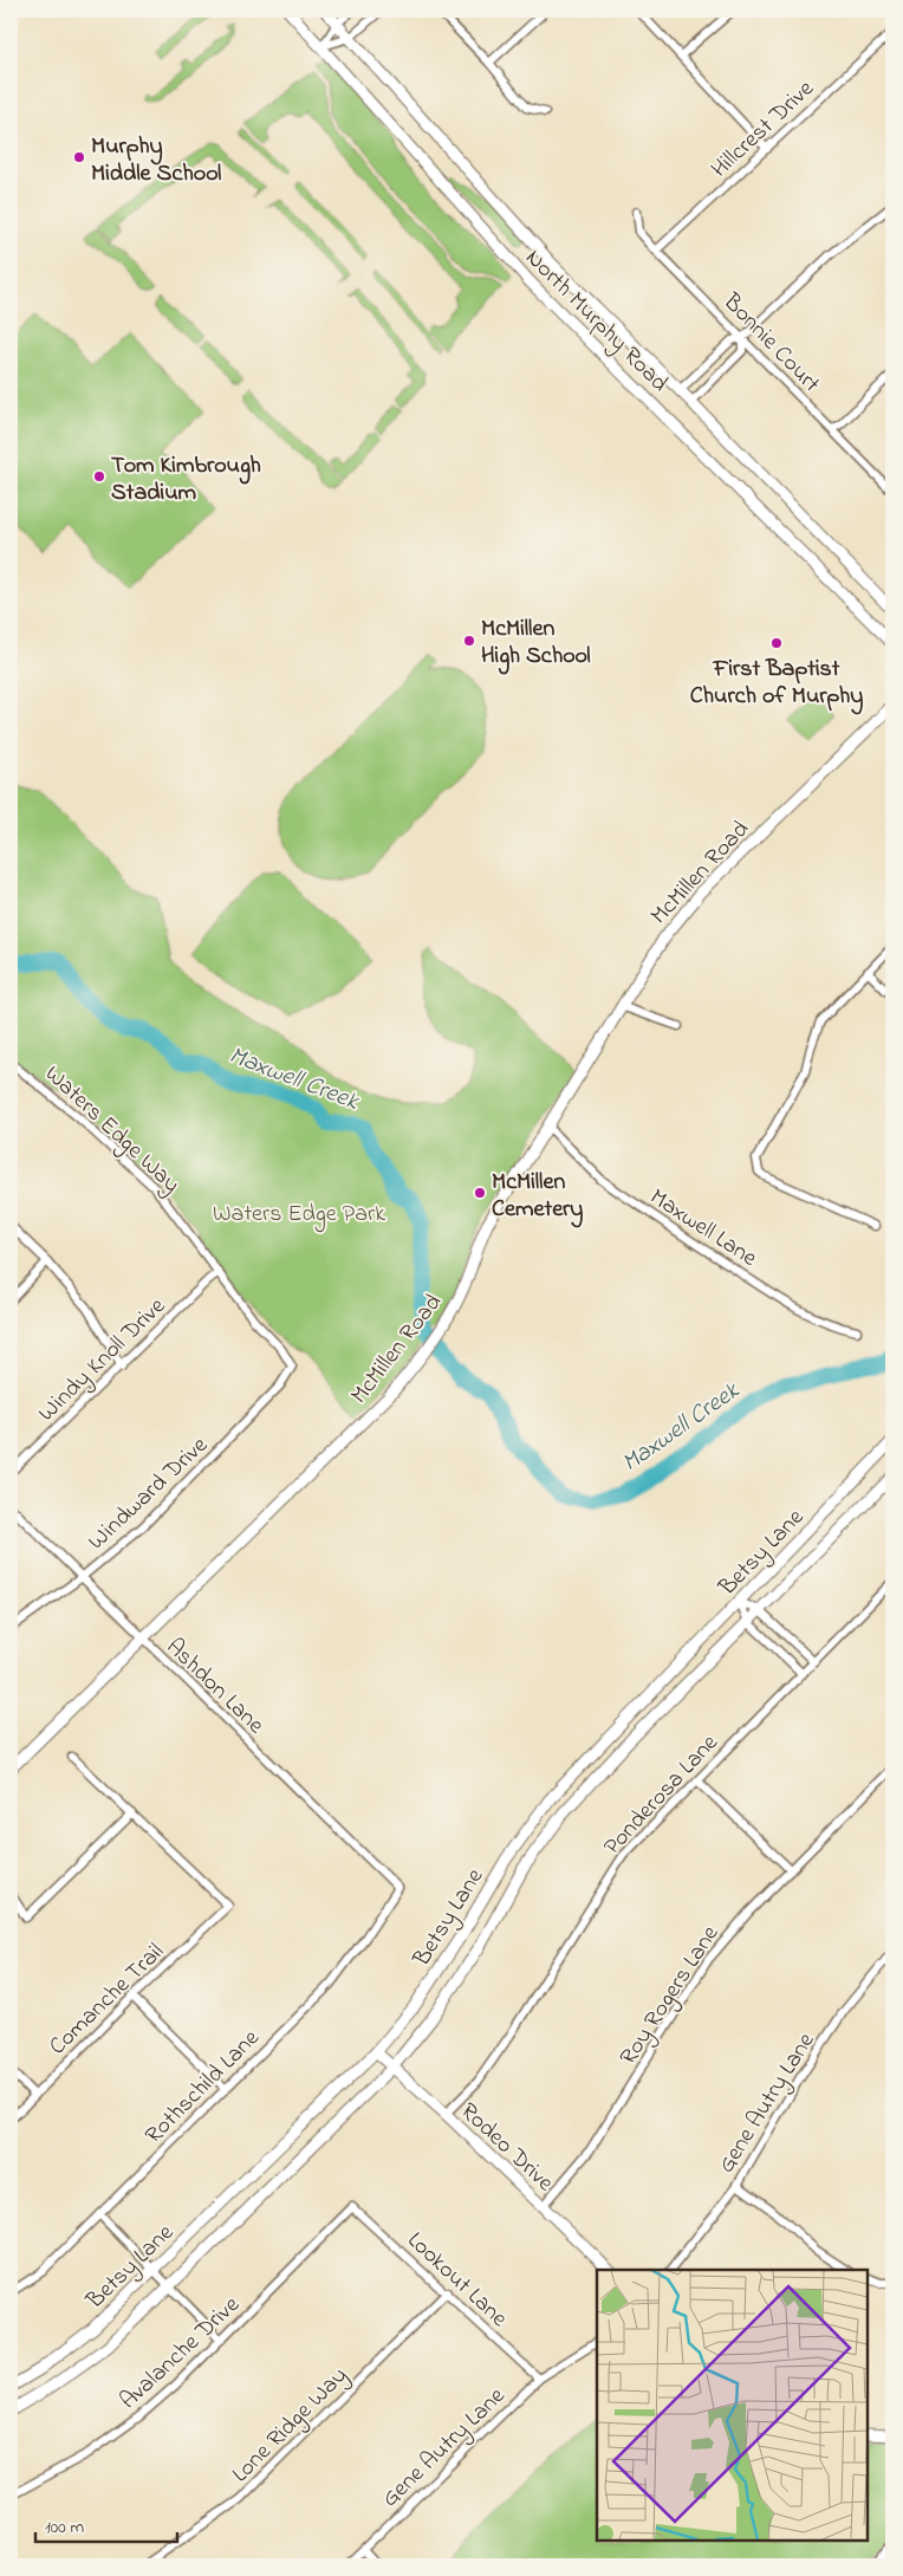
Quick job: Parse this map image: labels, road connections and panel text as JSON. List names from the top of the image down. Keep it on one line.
{"streets":{"main road":["North Murphy Road","McMillen Road","Betsy Lane","Rodeo Drive"],"street":["Hillcrest Drive","Bonnie Court","Waters Edge Way","Maxwell Lane","Windy Knoll Drive","Windward Drive","Ashdon Lane","Ponderosa Lane","Roy Rogers Lane","Comanche Trail","Rothschild Lane","Gene Autry Lane","Lookout Lane","Avalanche Drive","Lone Ridge Way"]},"crossings":[["Hillcrest Drive","Bonnie Court"],["McMillen Road","Maxwell Lane"],["McMillen Road","Ashdon Lane"],["Waters Edge Way","Windy Knoll Drive"],["Waters Edge Way","Windward Drive"],["Windward Drive","Ashdon Lane"],["Betsy Lane","Rodeo Drive"],["Ashdon Lane","Rothschild Lane"],["Ponderosa Lane","Rodeo Drive"],["Roy Rogers Lane","Rodeo Drive"],["Gene Autry Lane","Lookout Lane"],["Lookout Lane","Avalanche Drive"],["Lookout Lane","Lone Ridge Way"]],"water":["Maxwell Creek"],"parks":["Waters Edge Park"],"places":["Murphy Middle School","Tom Kimbrough Stadium","McMillen High School","First Baptist Church of Murphy","McMillen Cemetery"],"scale_bar":"100 m"}
